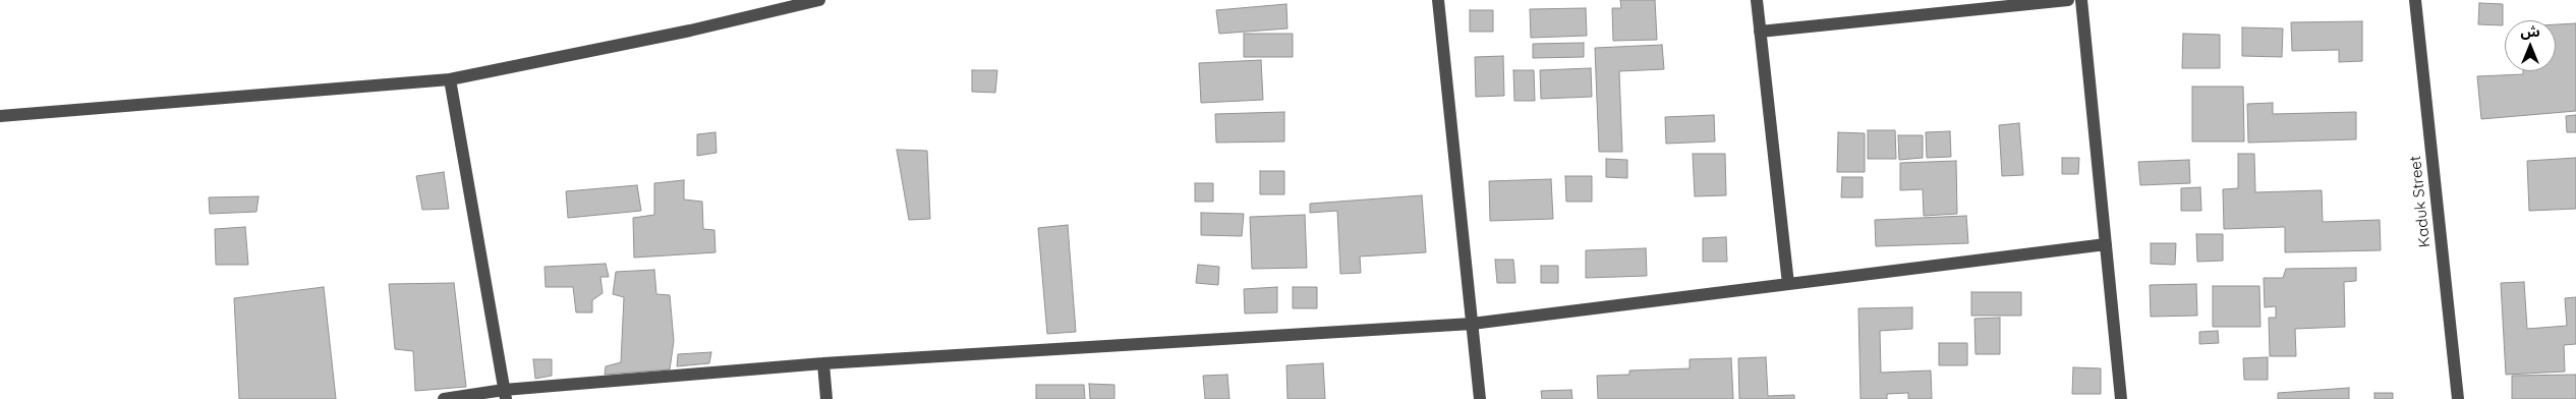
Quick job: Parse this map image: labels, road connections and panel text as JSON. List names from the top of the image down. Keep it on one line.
{"streets":{"street":["Kaduk Street"]},"north":"top"}
